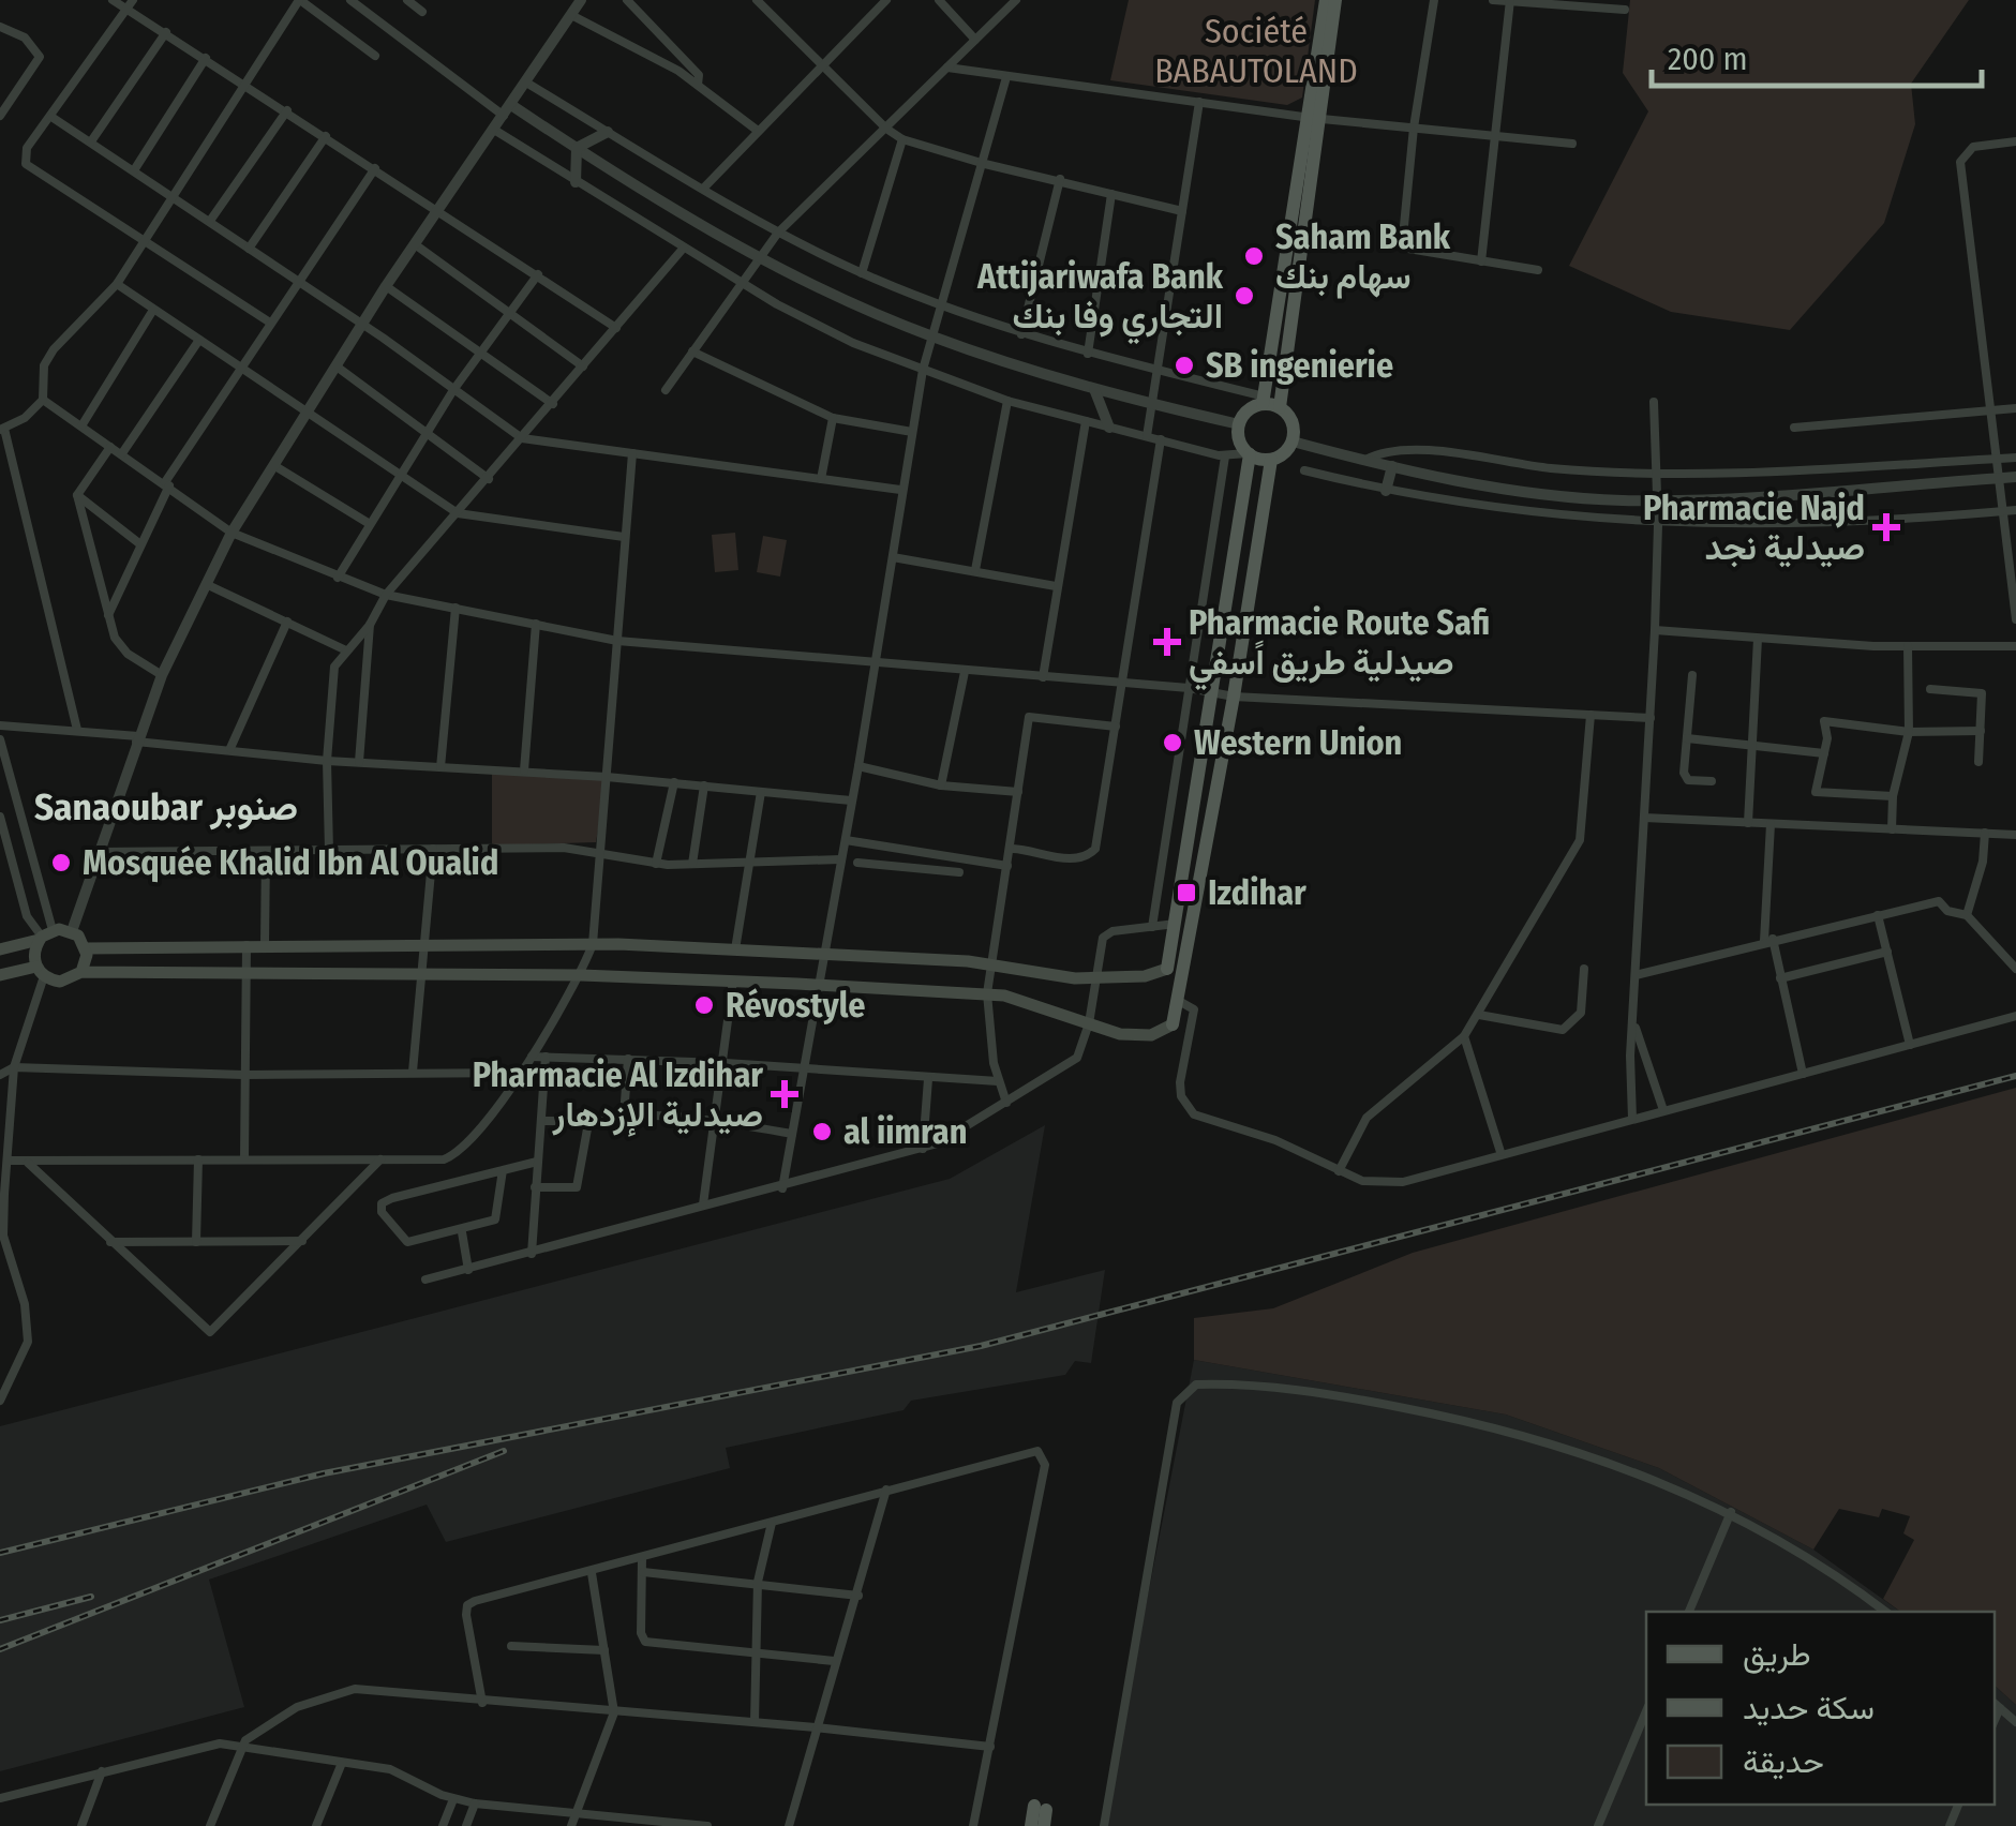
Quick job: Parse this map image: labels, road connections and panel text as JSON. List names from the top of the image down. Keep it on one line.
{"districts":["Sanaoubar صنوبر"],"parks":["Société BABAUTOLAND"],"places":{"other":["Saham Bank سهام بنك","Attijariwafa Bank التجاري وفا بنك","SB ingenierie","Western Union","Mosquée Khalid Ibn Al Oualid","Révostyle","al iimran"],"health":["Pharmacie Najd صيدلية نجد","Pharmacie Route Safi صيدلية طريق اًسفي","Pharmacie Al Izdihar صيدلية الإزدهار"],"transit":["Izdihar"]},"legend":["طريق","سكة حديد","حديقة"],"scale_bar":"200 m"}
